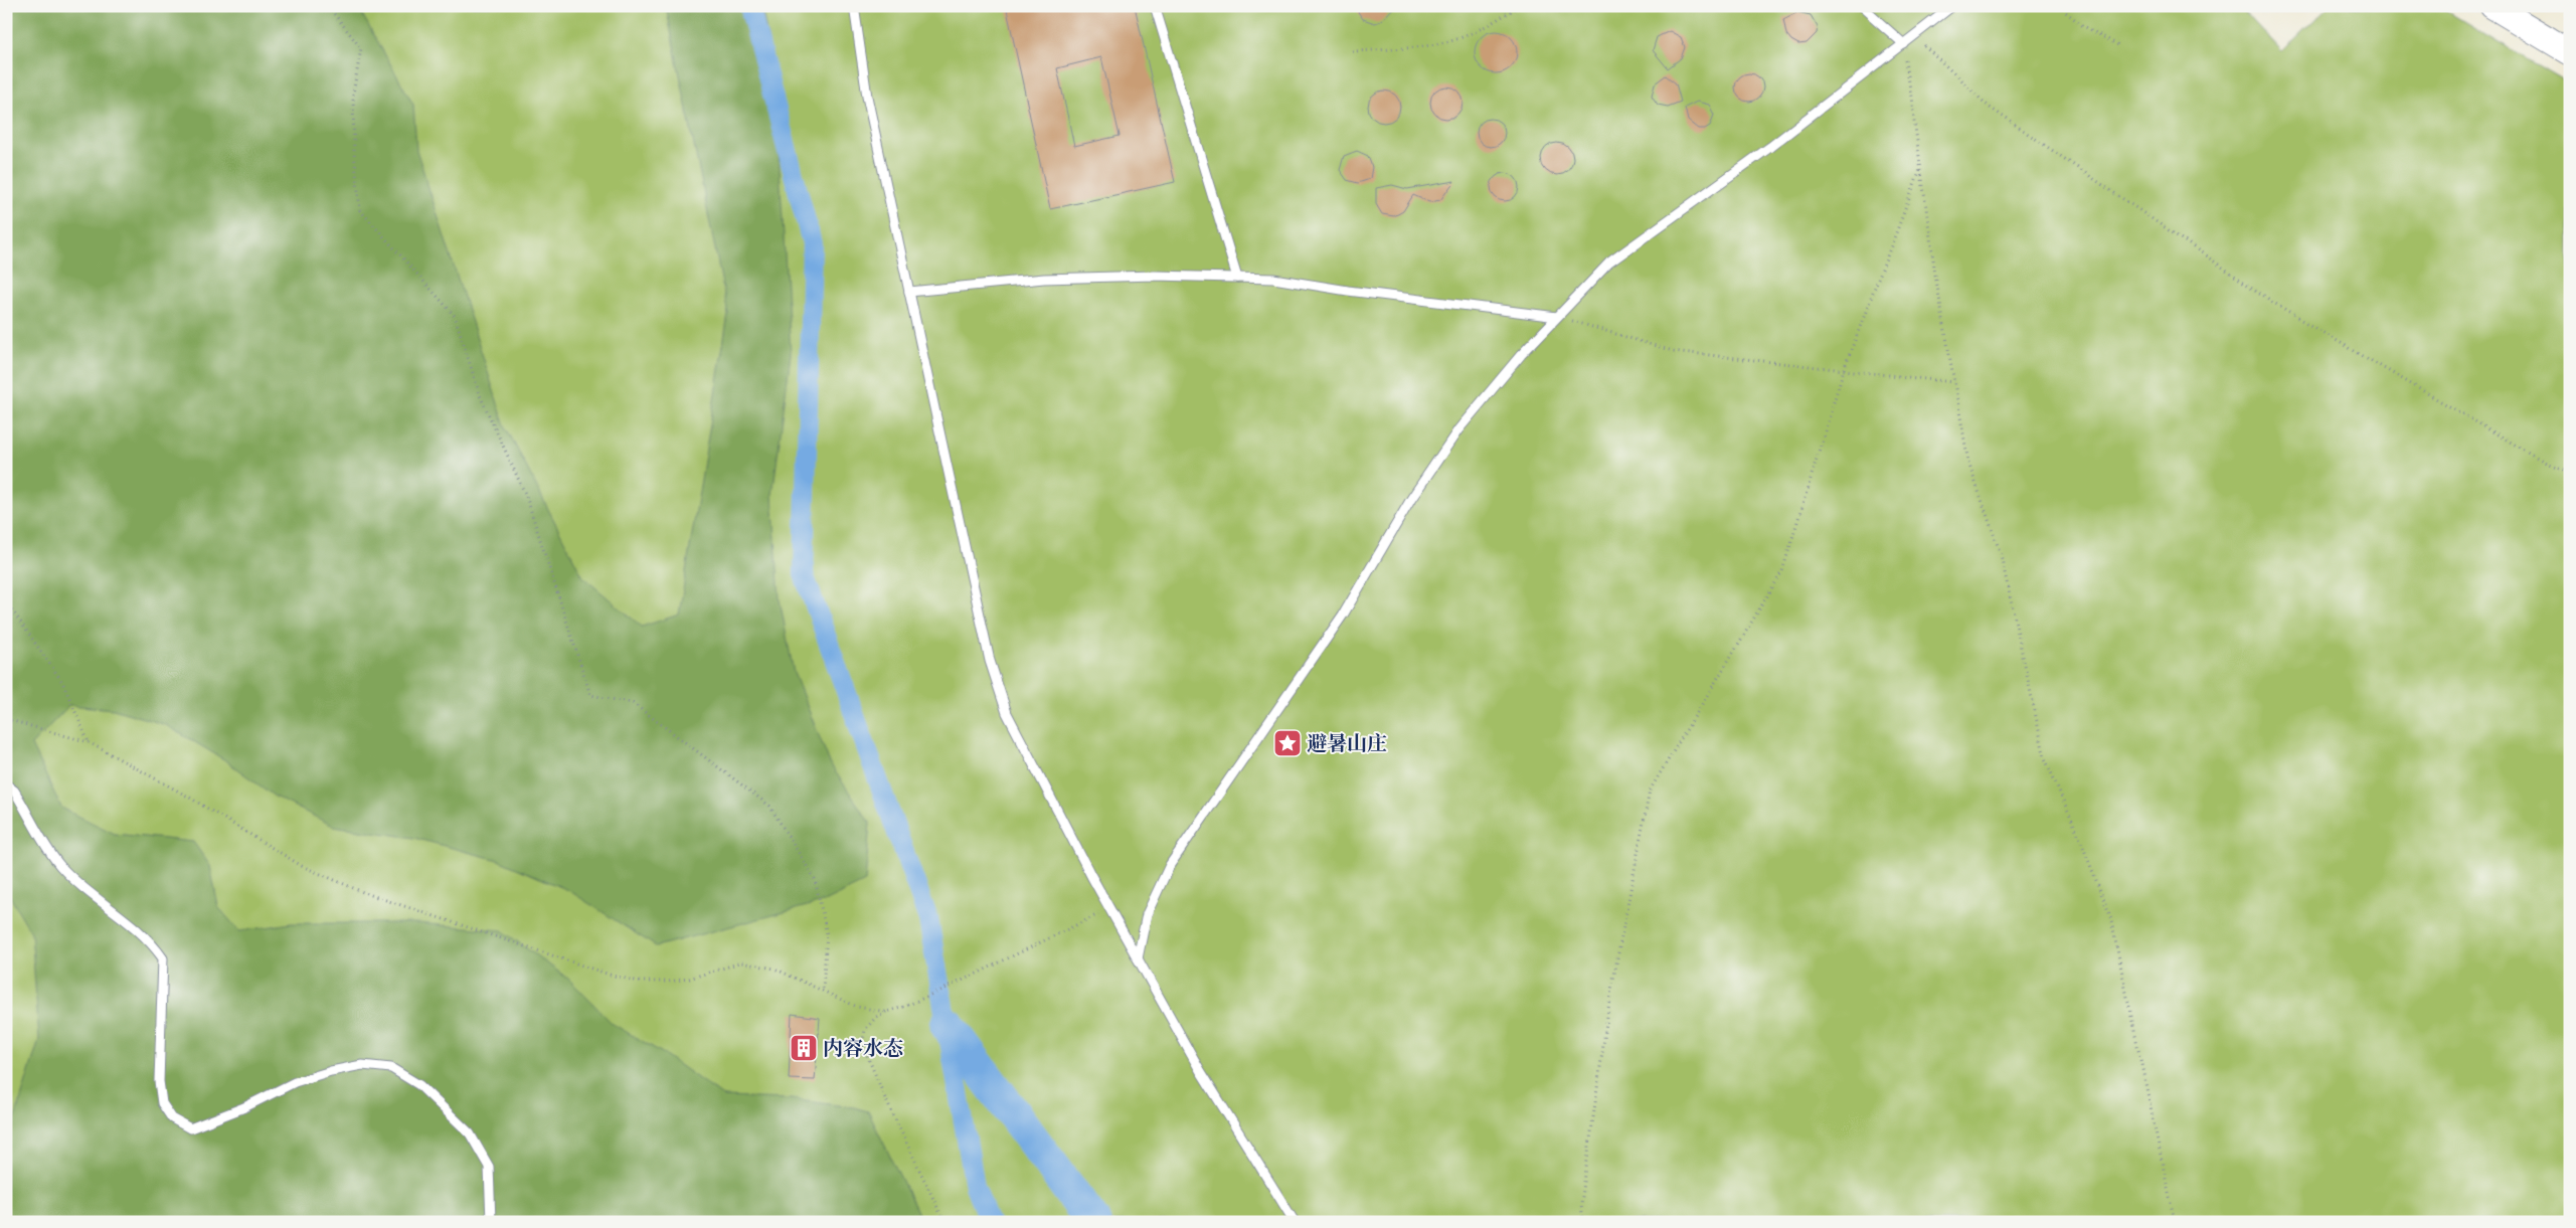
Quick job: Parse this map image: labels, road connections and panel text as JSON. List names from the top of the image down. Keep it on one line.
{"places":{"place":["避暑山庄"],"building":["内容水态"]}}
